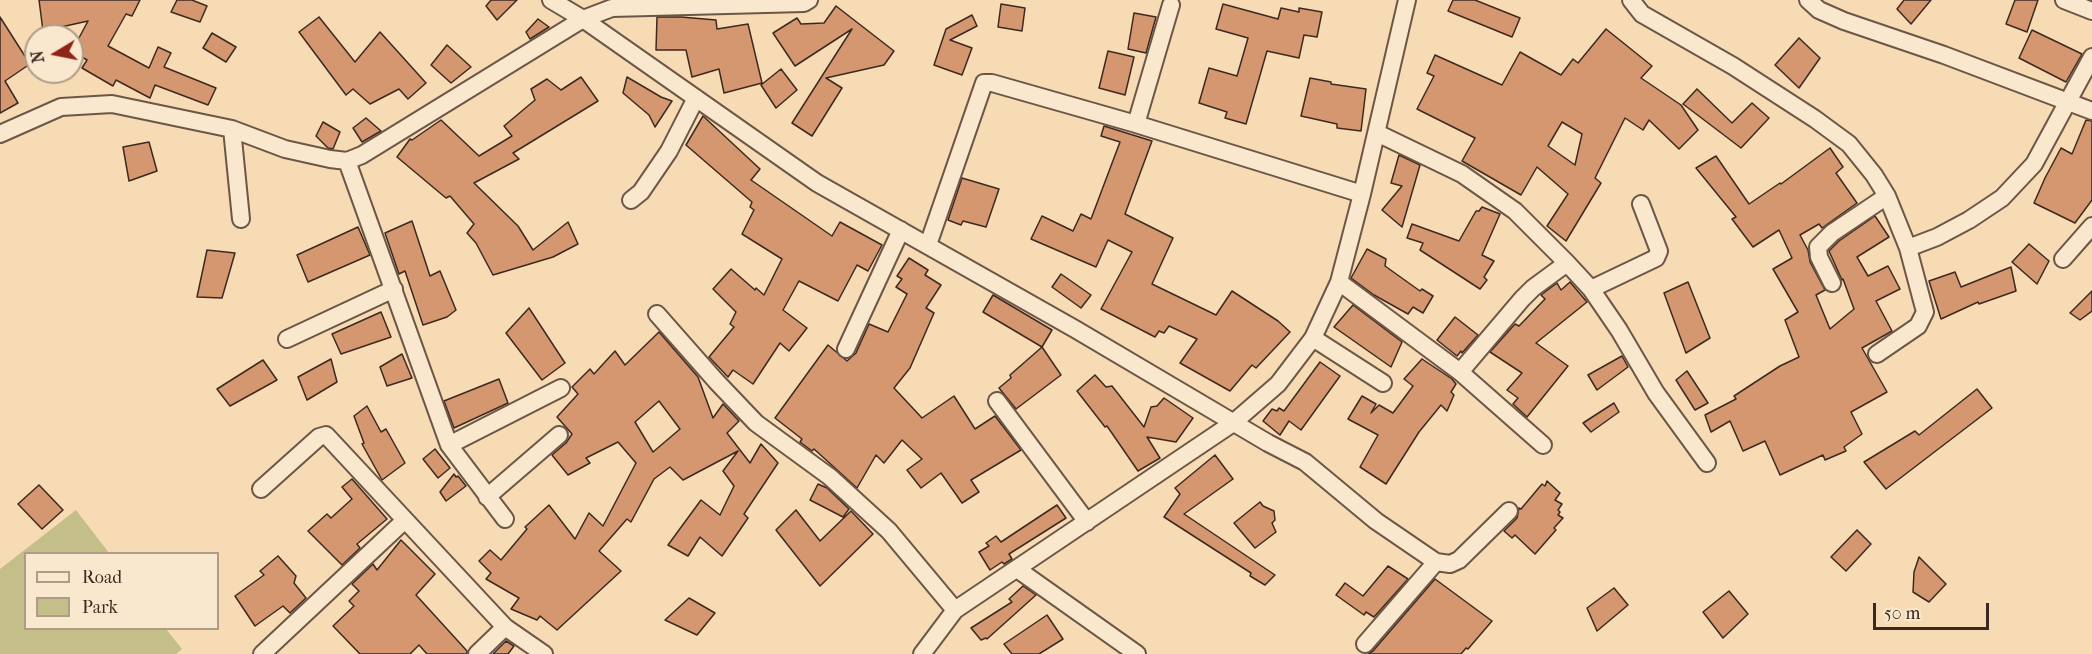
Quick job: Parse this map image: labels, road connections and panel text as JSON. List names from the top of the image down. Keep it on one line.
{"legend":["Road","Park"],"scale_bar":"50 m","north":"left"}
